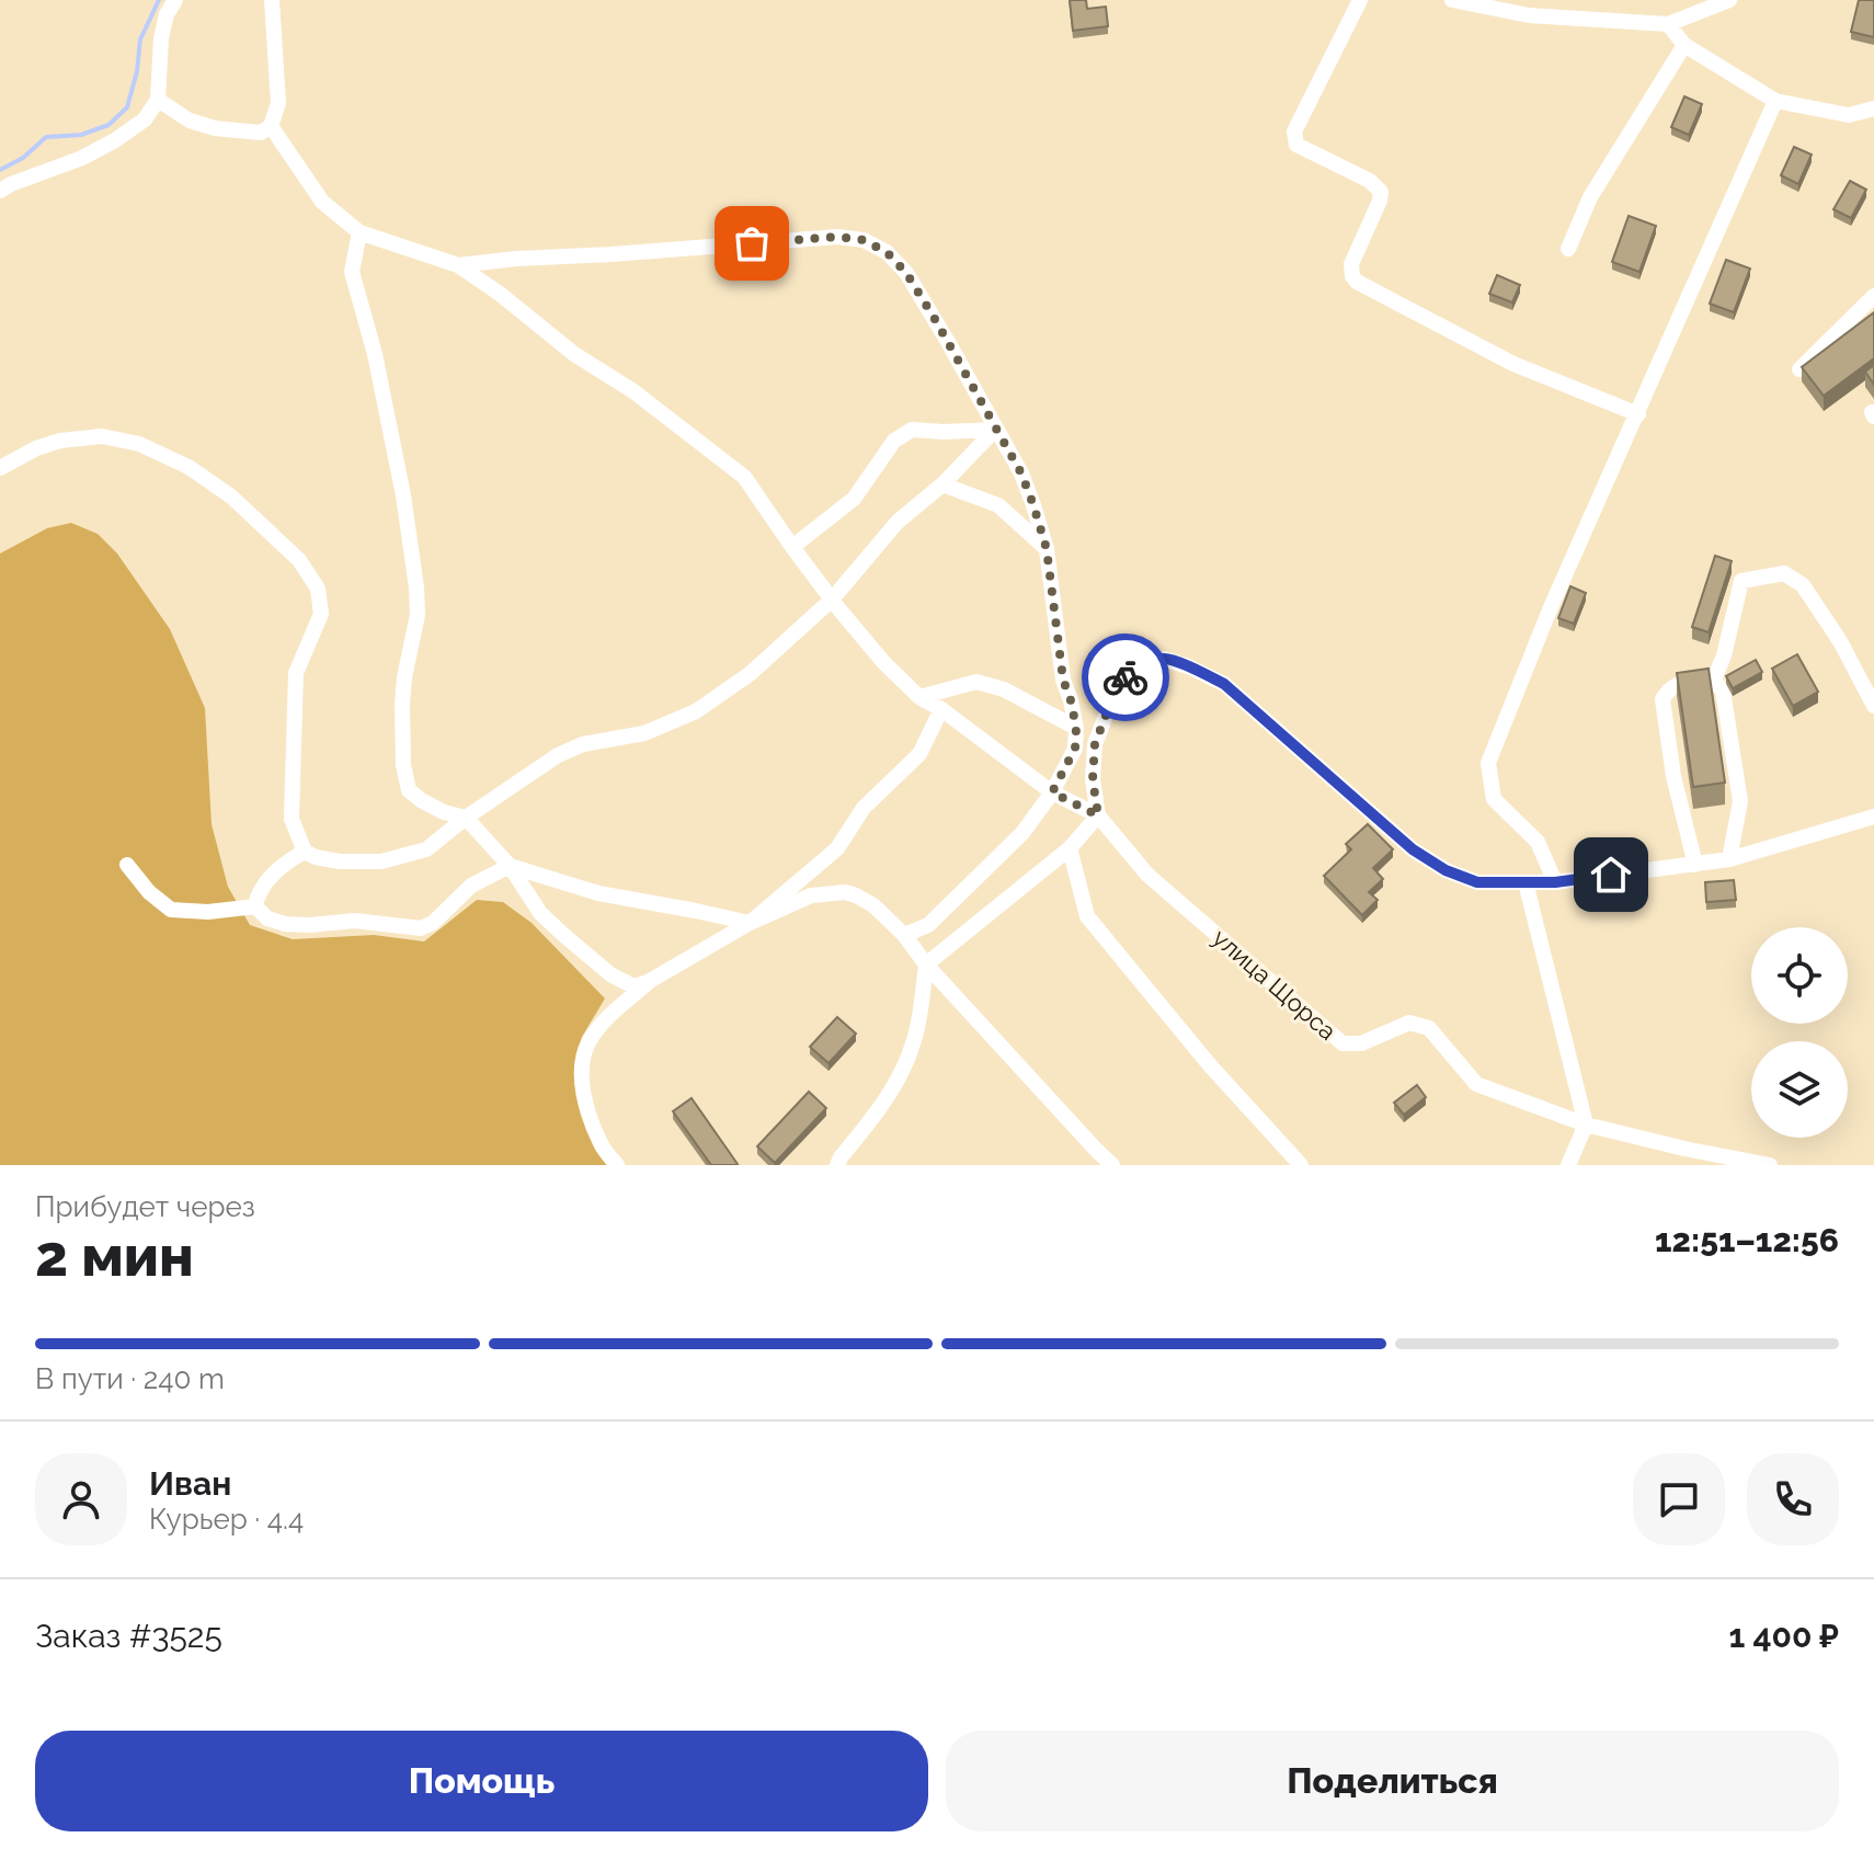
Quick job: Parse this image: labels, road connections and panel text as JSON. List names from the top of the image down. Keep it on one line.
{"streets":{"street":["улица Щорса"]},"page":{"heading":["2 мин","Прибудет через","12:51–12:56"],"panel":["Иван","Курьер · 4.4","Заказ #3525","1 400 ₽"],"bar":"В пути · 240 m","buttons":["Помощь","Поделиться"]}}
